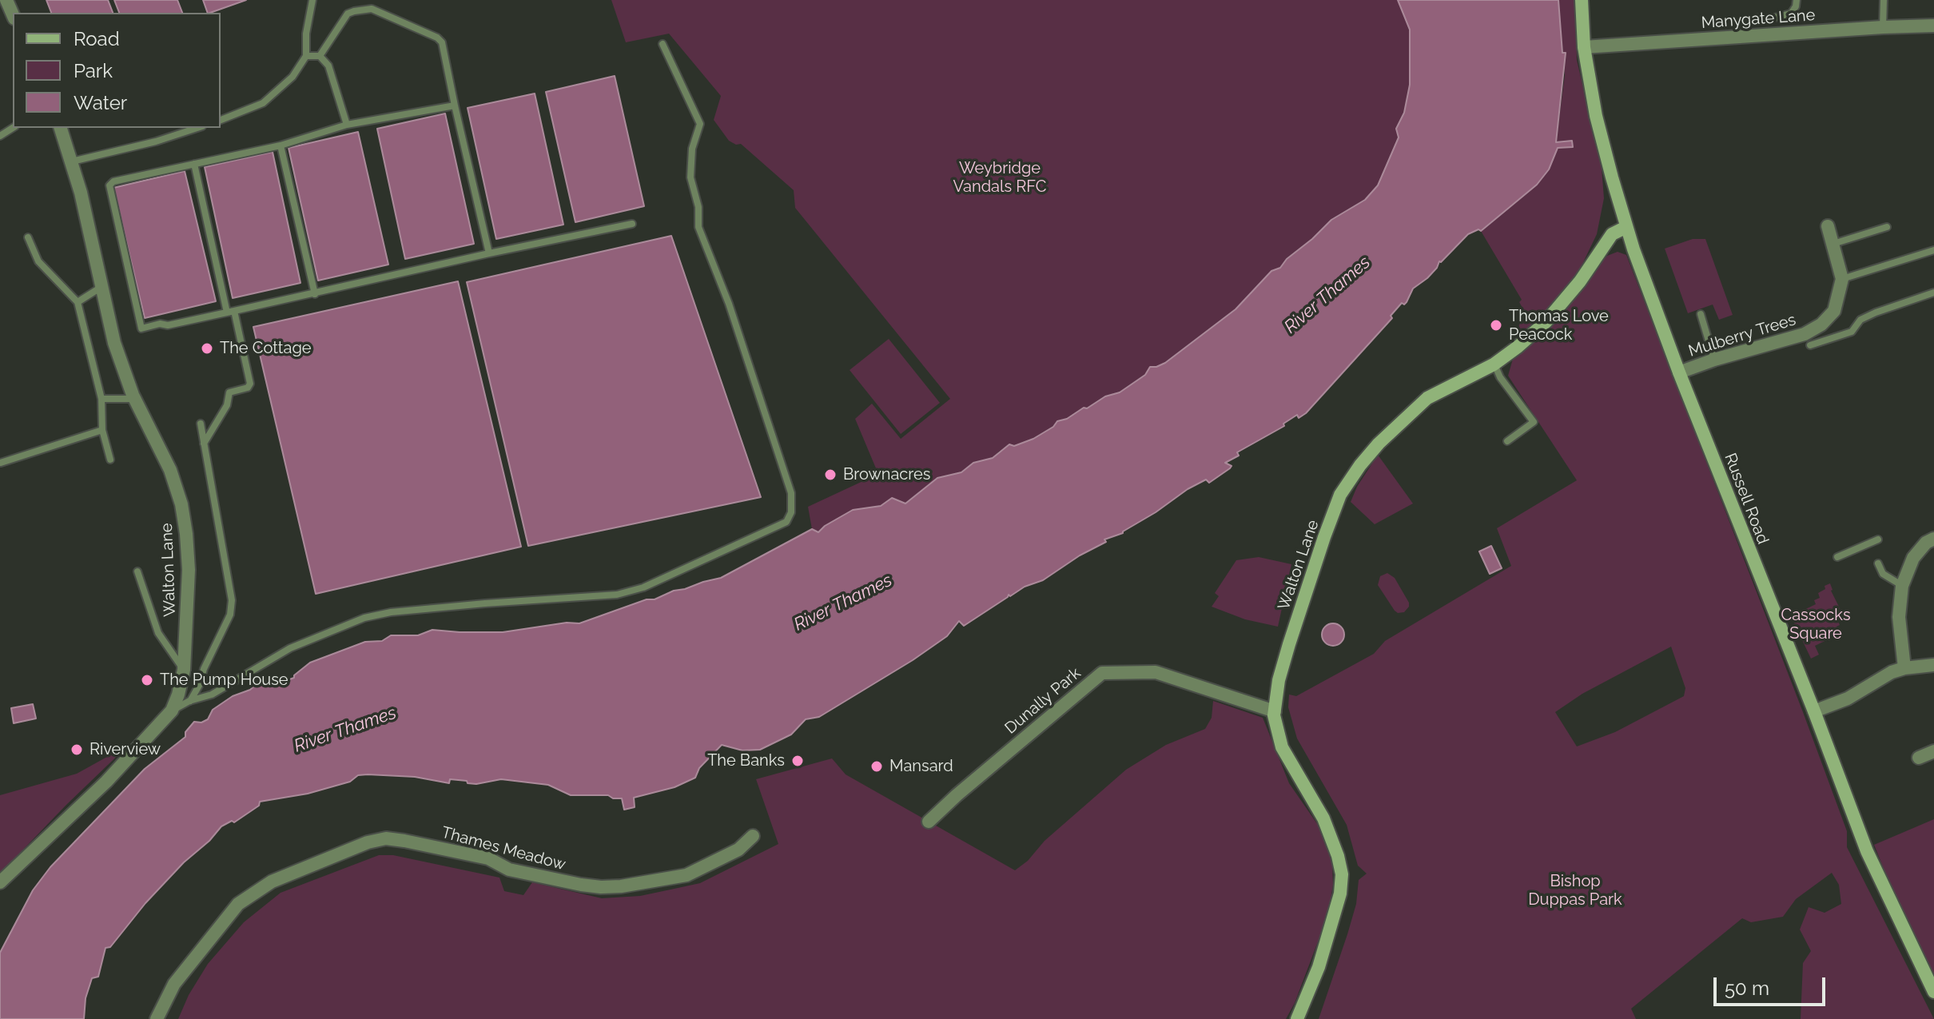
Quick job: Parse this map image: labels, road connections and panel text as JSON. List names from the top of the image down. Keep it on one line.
{"streets":{"main road":["Russell Road","Walton Lane"],"street":["Manygate Lane","Mulberry Trees","Dunally Park","Thames Meadow"]},"crossings":[["Manygate Lane","Russell Road"],["Mulberry Trees","Russell Road"],["Russell Road","Walton Lane"],["Walton Lane","Dunally Park"]],"water":["River Thames"],"parks":["Weybridge Vandals RFC","Cassocks Square","Bishop Duppas Park"],"places":["Thomas Love Peacock","The Cottage","Brownacres","The Pump House","Riverview","The Banks","Mansard"],"legend":["Road","Park","Water"],"scale_bar":"50 m"}
